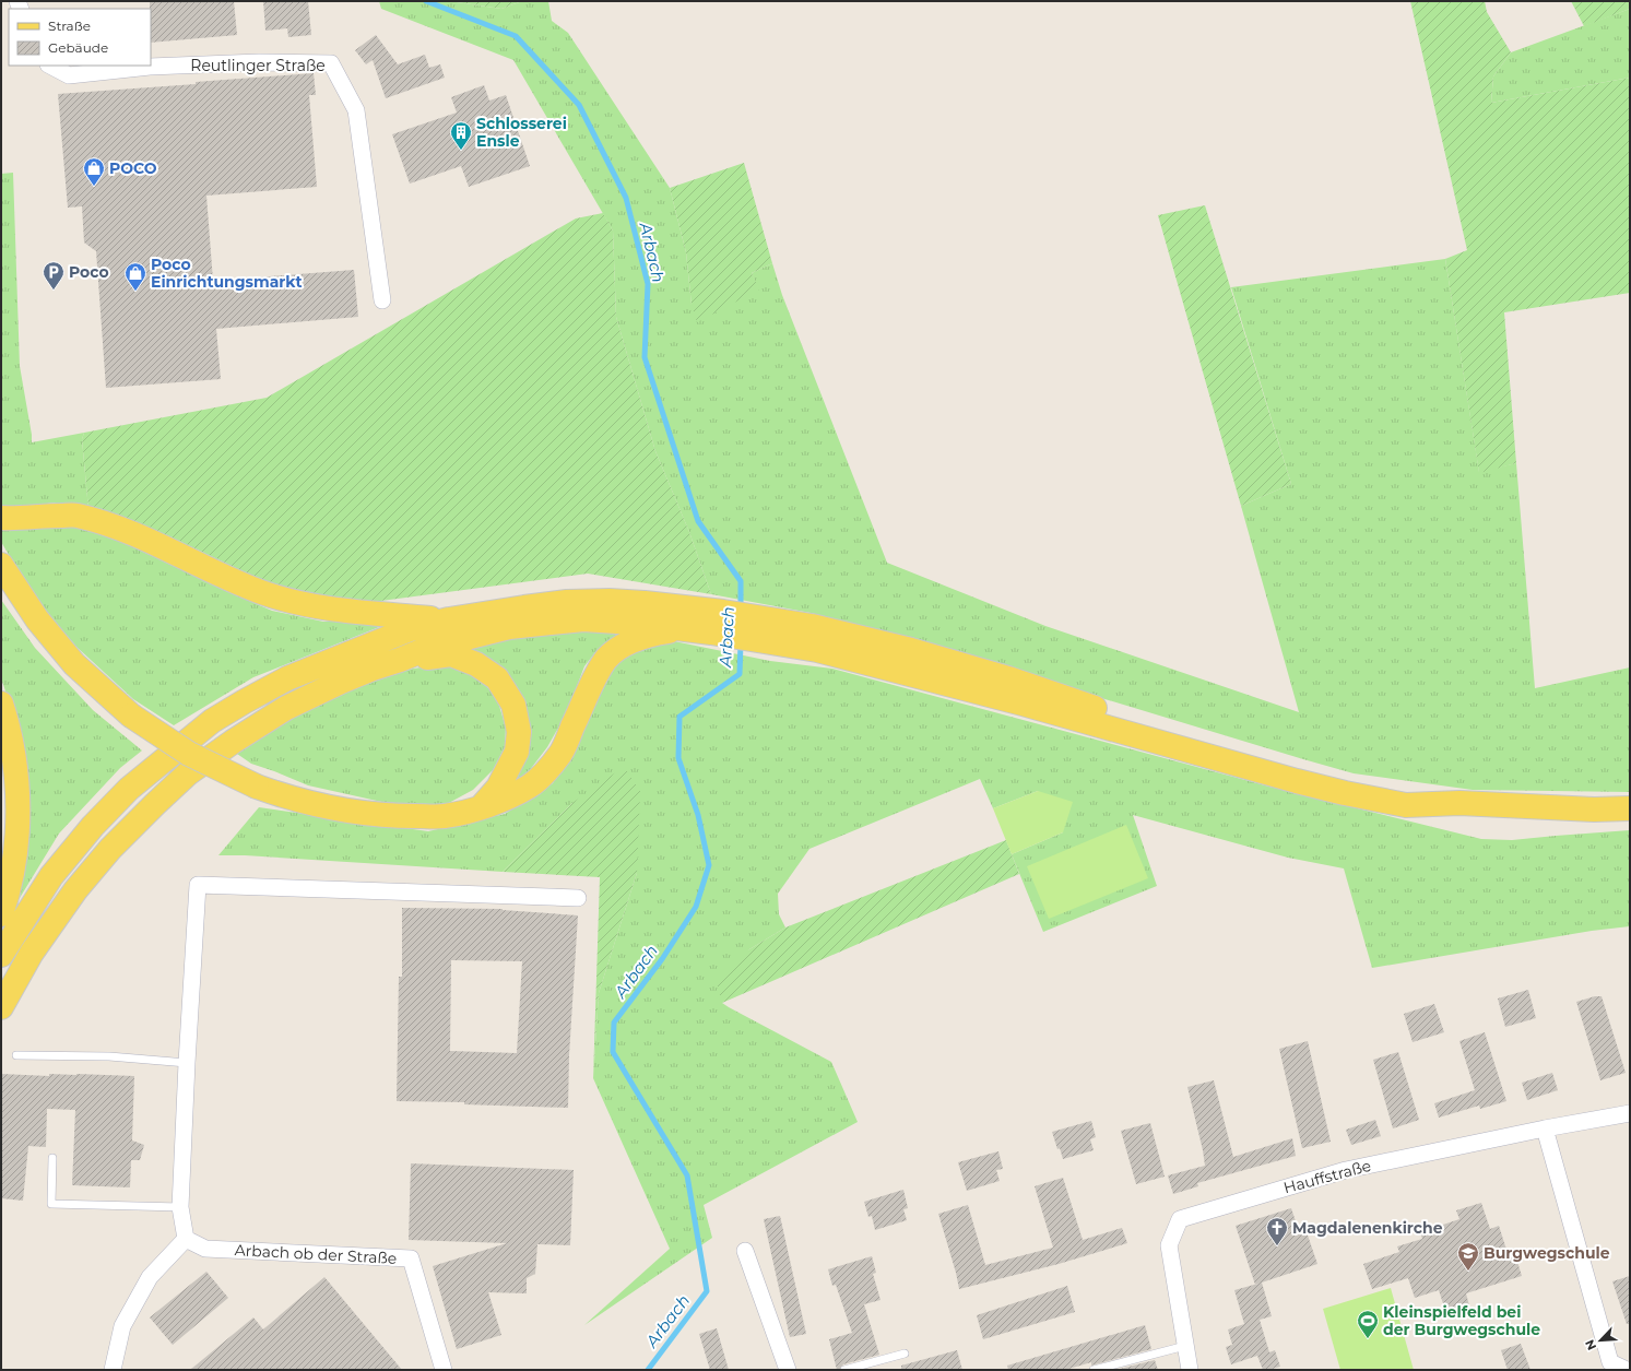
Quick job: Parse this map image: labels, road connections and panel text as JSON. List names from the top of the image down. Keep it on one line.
{"streets":{"street":["Reutlinger Straße","Hauffstraße","Arbach ob der Straße"]},"water":["Arbach"],"places":{"building":["Schlosserei Ensle"],"shop":["POCO","Poco Einrichtungsmarkt"],"parking":["Poco"],"church":["Magdalenenkirche"],"school or university":["Burgwegschule"],"sports":["Kleinspielfeld bei der Burgwegschule"]},"legend":["Straße","Gebäude"],"north":"bottom left"}
